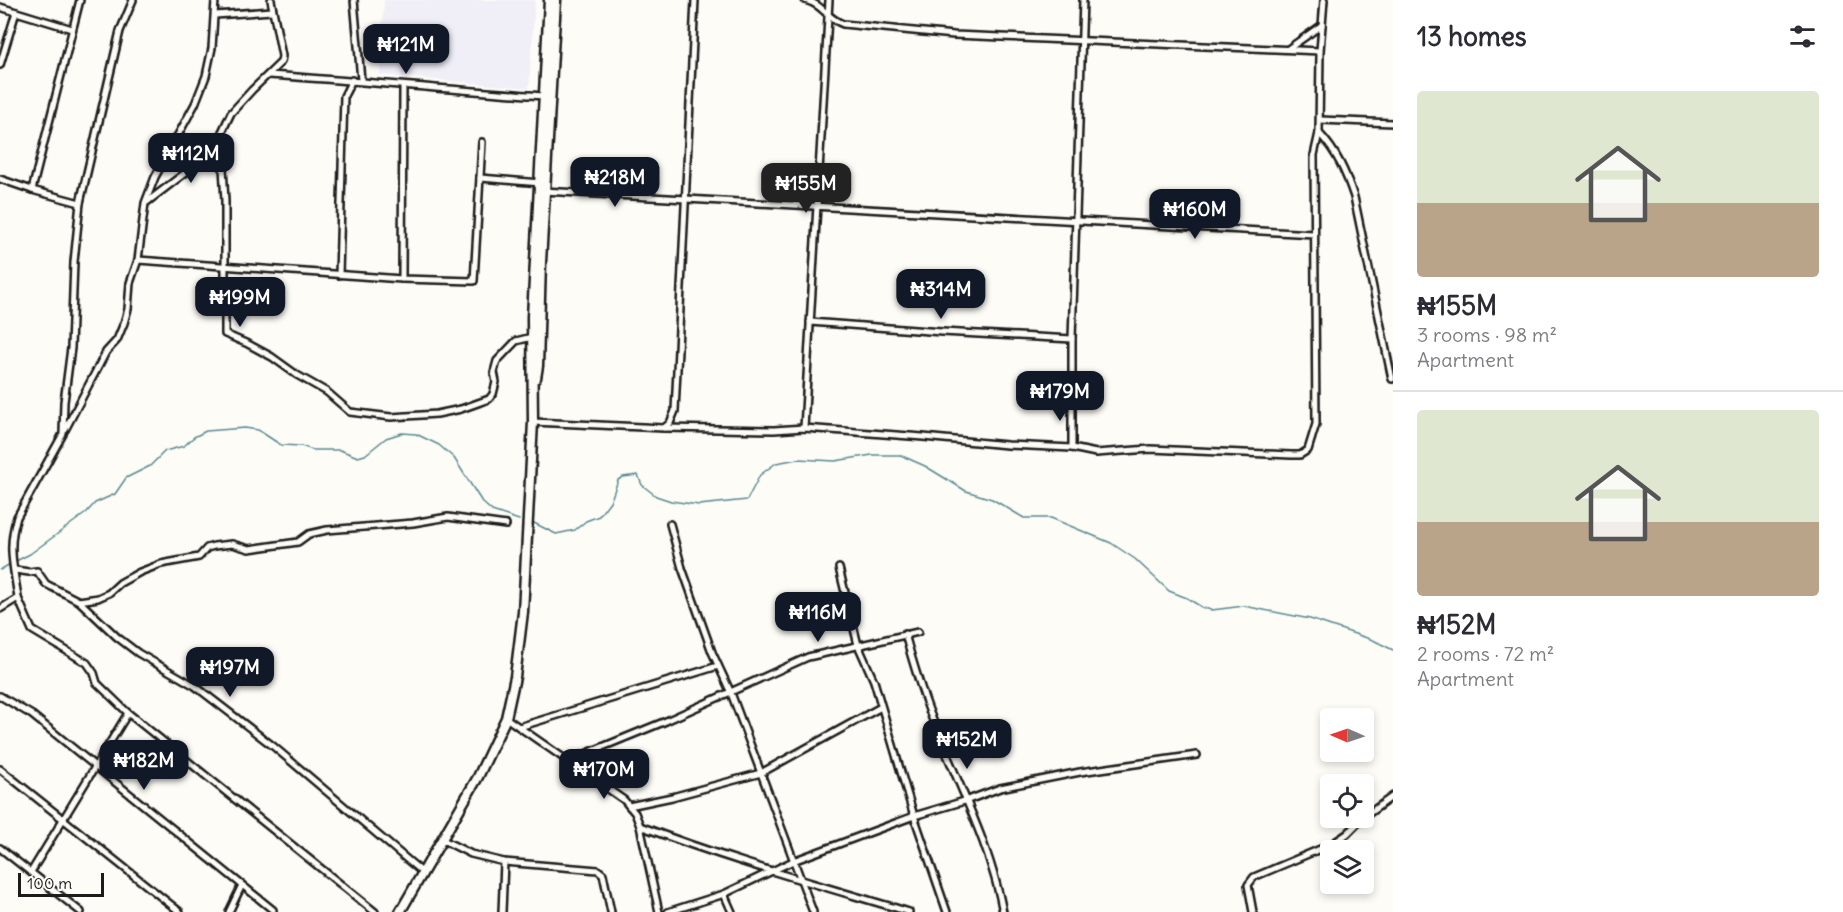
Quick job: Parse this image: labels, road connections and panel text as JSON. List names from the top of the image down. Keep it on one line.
{"scale_bar":"100 m","north":"left","page":{"heading":"13 homes","price":["₦121M","₦112M","₦218M","₦155M","₦160M","₦314M","₦199M","₦179M","₦116M","₦197M","₦152M","₦182M","₦170M"],"list":[{"name":"₦155M","note":"3 rooms · 98 m² · Apartment"},{"name":"₦152M","note":"2 rooms · 72 m² · Apartment"}],"scale":"100 m"}}
